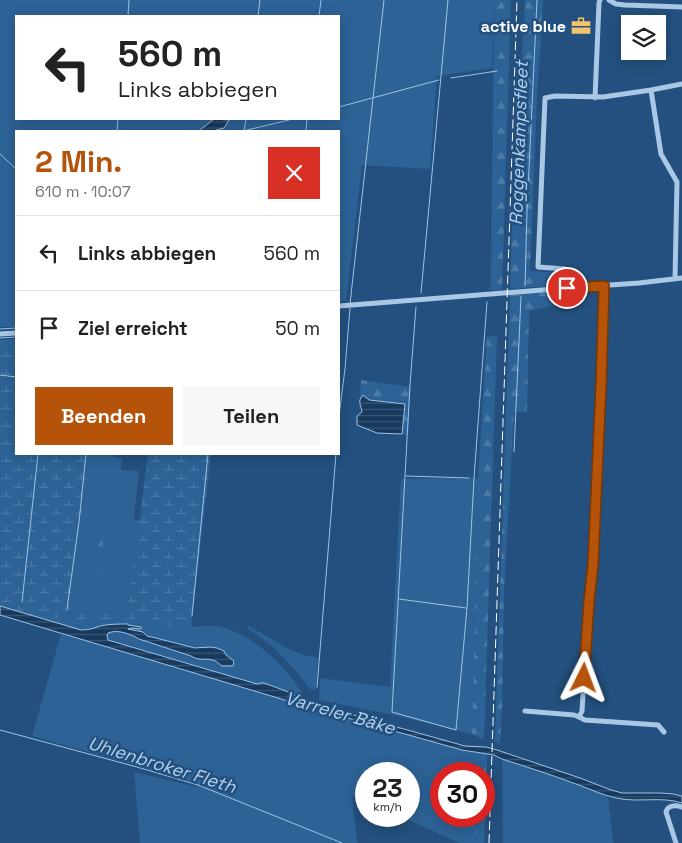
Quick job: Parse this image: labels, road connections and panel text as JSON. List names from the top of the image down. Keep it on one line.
{"water":["Roggenkampsfleet","Varreler Bäke","Uhlenbroker Fleth"],"places":{"office":["active blue"]},"page":{"turn":["560 m","Links abbiegen"],"heading":["2 Min.","610 m · 10:07"],"list":[{"name":"Links abbiegen","value":"560 m"},{"name":"Ziel erreicht","value":"50 m"}],"buttons":["Beenden","Teilen"],"speed":"23 km/h","limit":"30"}}
